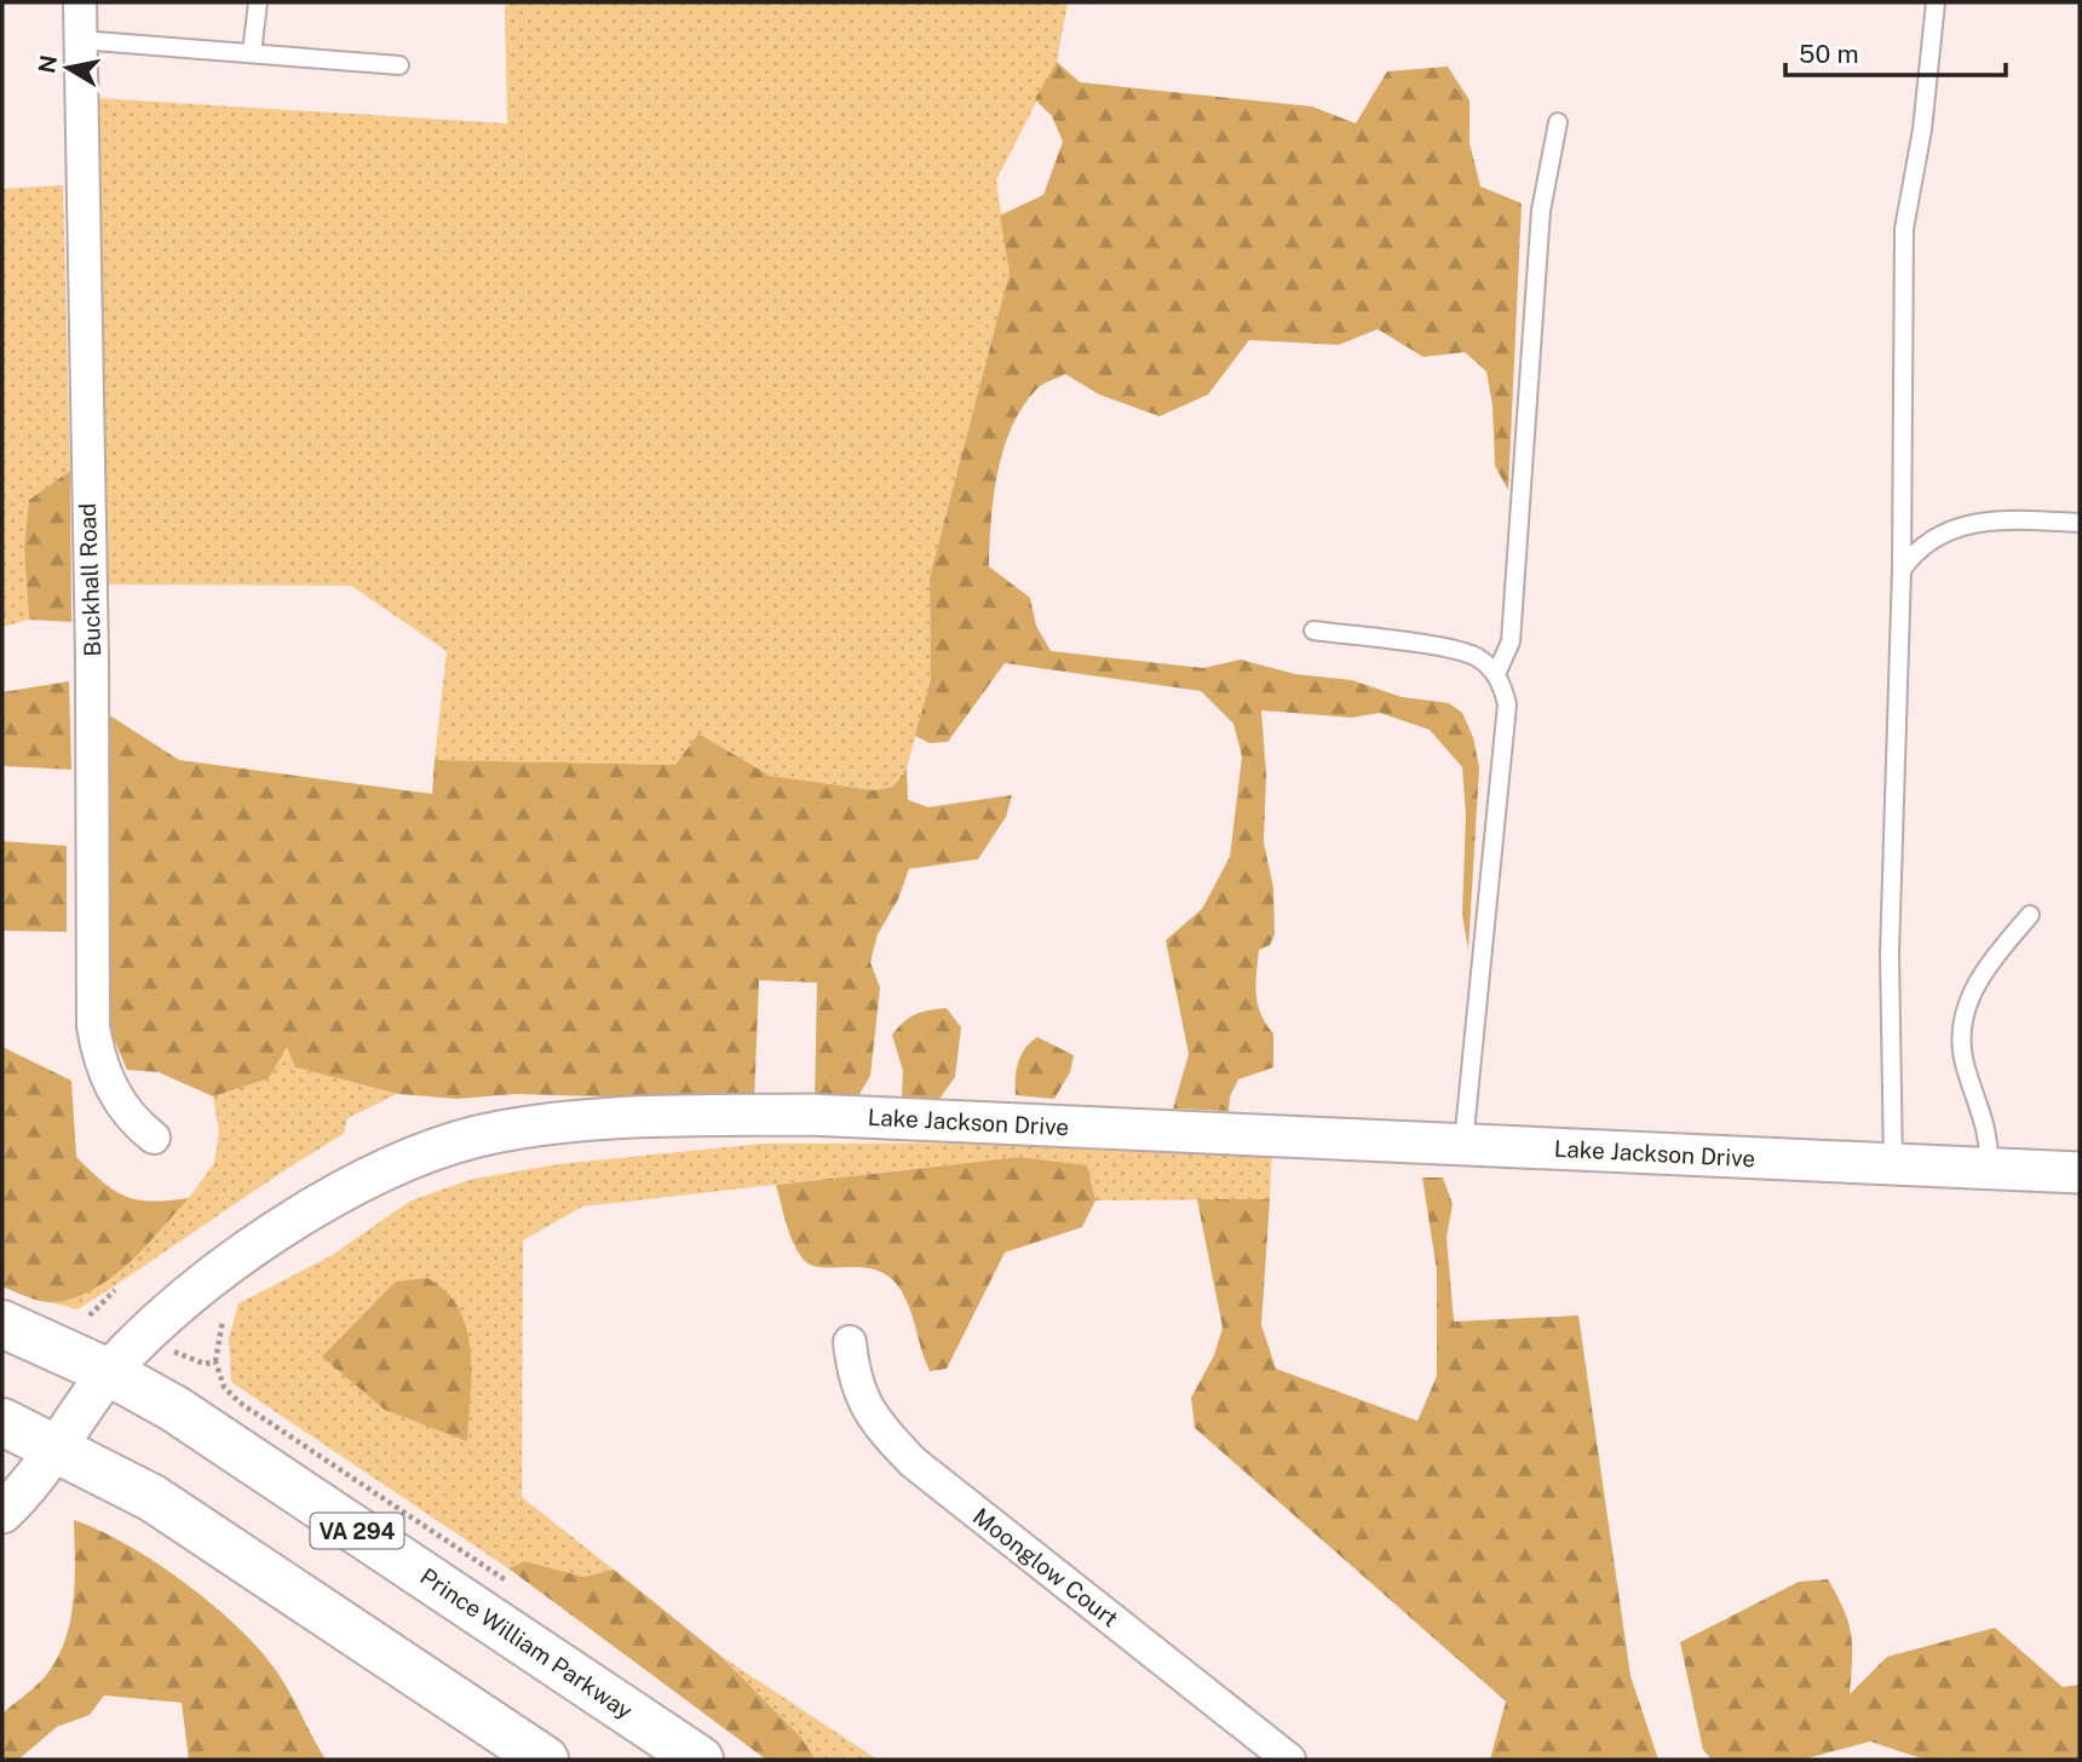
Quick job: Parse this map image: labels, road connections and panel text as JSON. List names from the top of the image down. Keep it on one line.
{"streets":{"highway":["VA 294","Prince William Parkway"],"street":["Buckhall Road","Lake Jackson Drive","Moonglow Court"]},"crossings":[["Lake Jackson Drive","Prince William Parkway"]],"scale_bar":"50 m","north":"left"}
